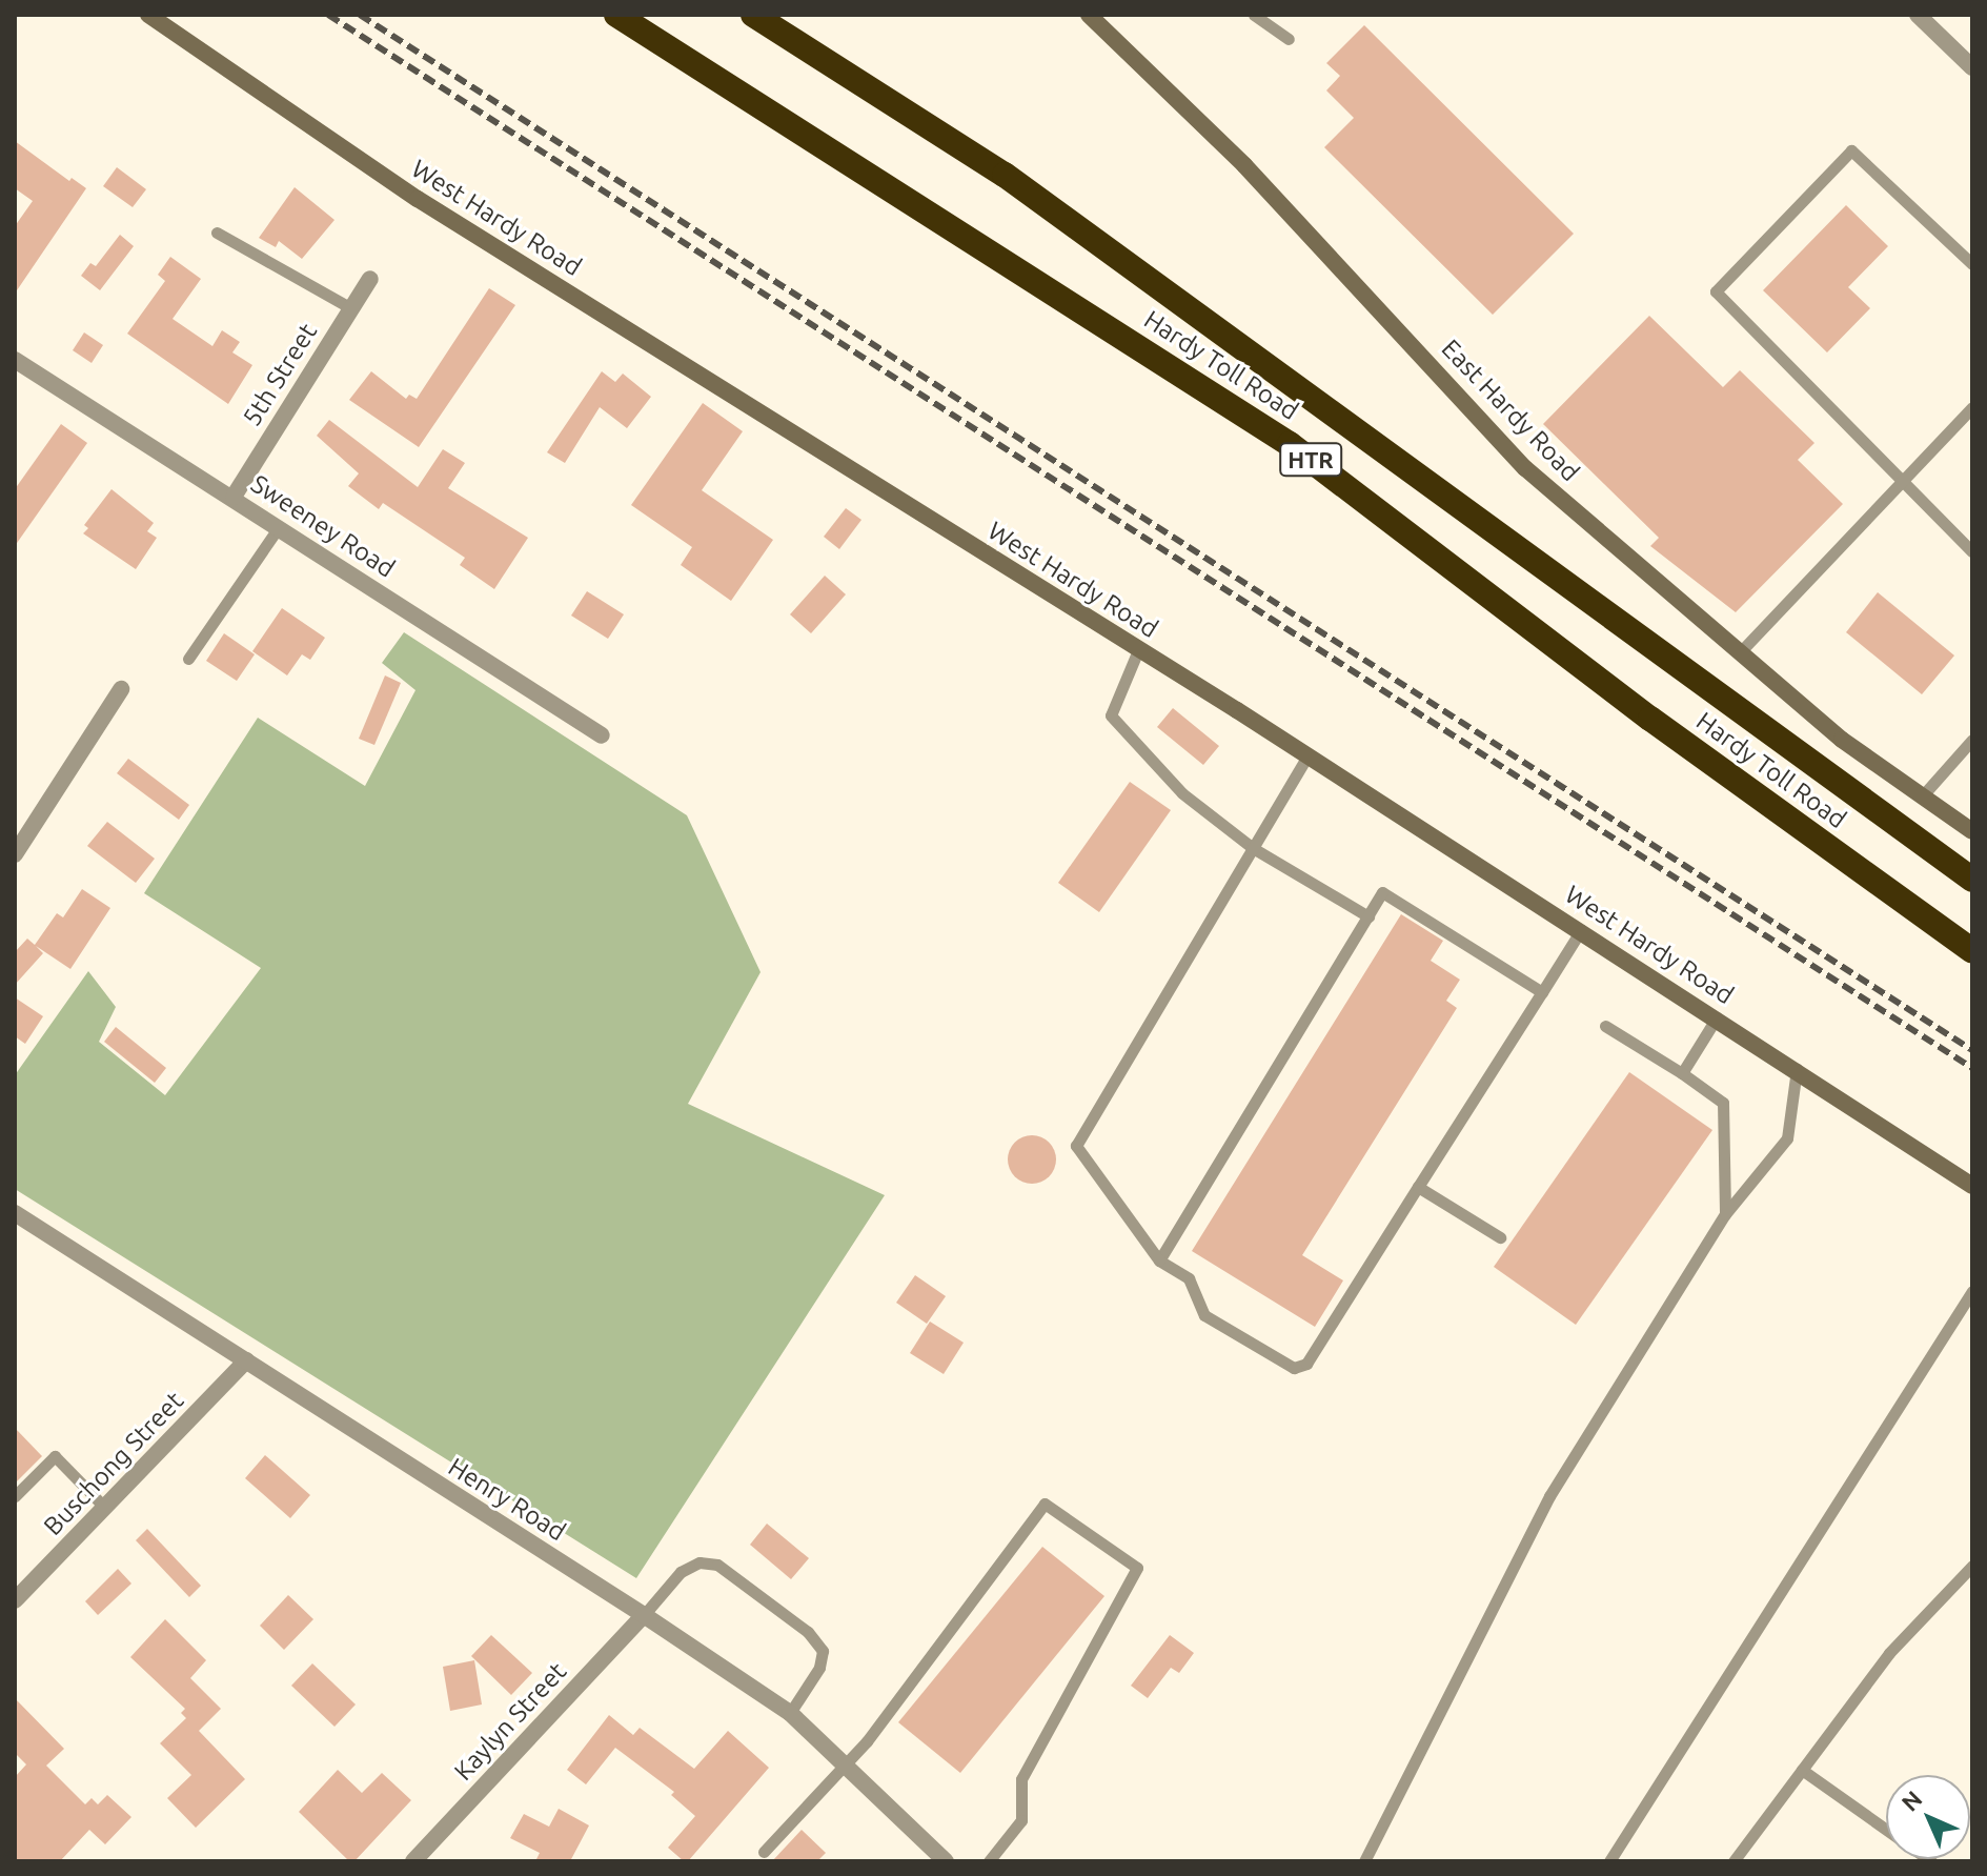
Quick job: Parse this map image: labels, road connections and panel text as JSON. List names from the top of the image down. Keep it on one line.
{"streets":{"highway":["Hardy Toll Road","HTR"],"main road":["West Hardy Road","East Hardy Road"],"street":["5th Street","Sweeney Road","Buschong Street","Henry Road","Kaylyn Street"]},"crossings":[["5th Street","Sweeney Road"],["Buschong Street","Henry Road"],["Henry Road","Kaylyn Street"]],"north":"top left"}
